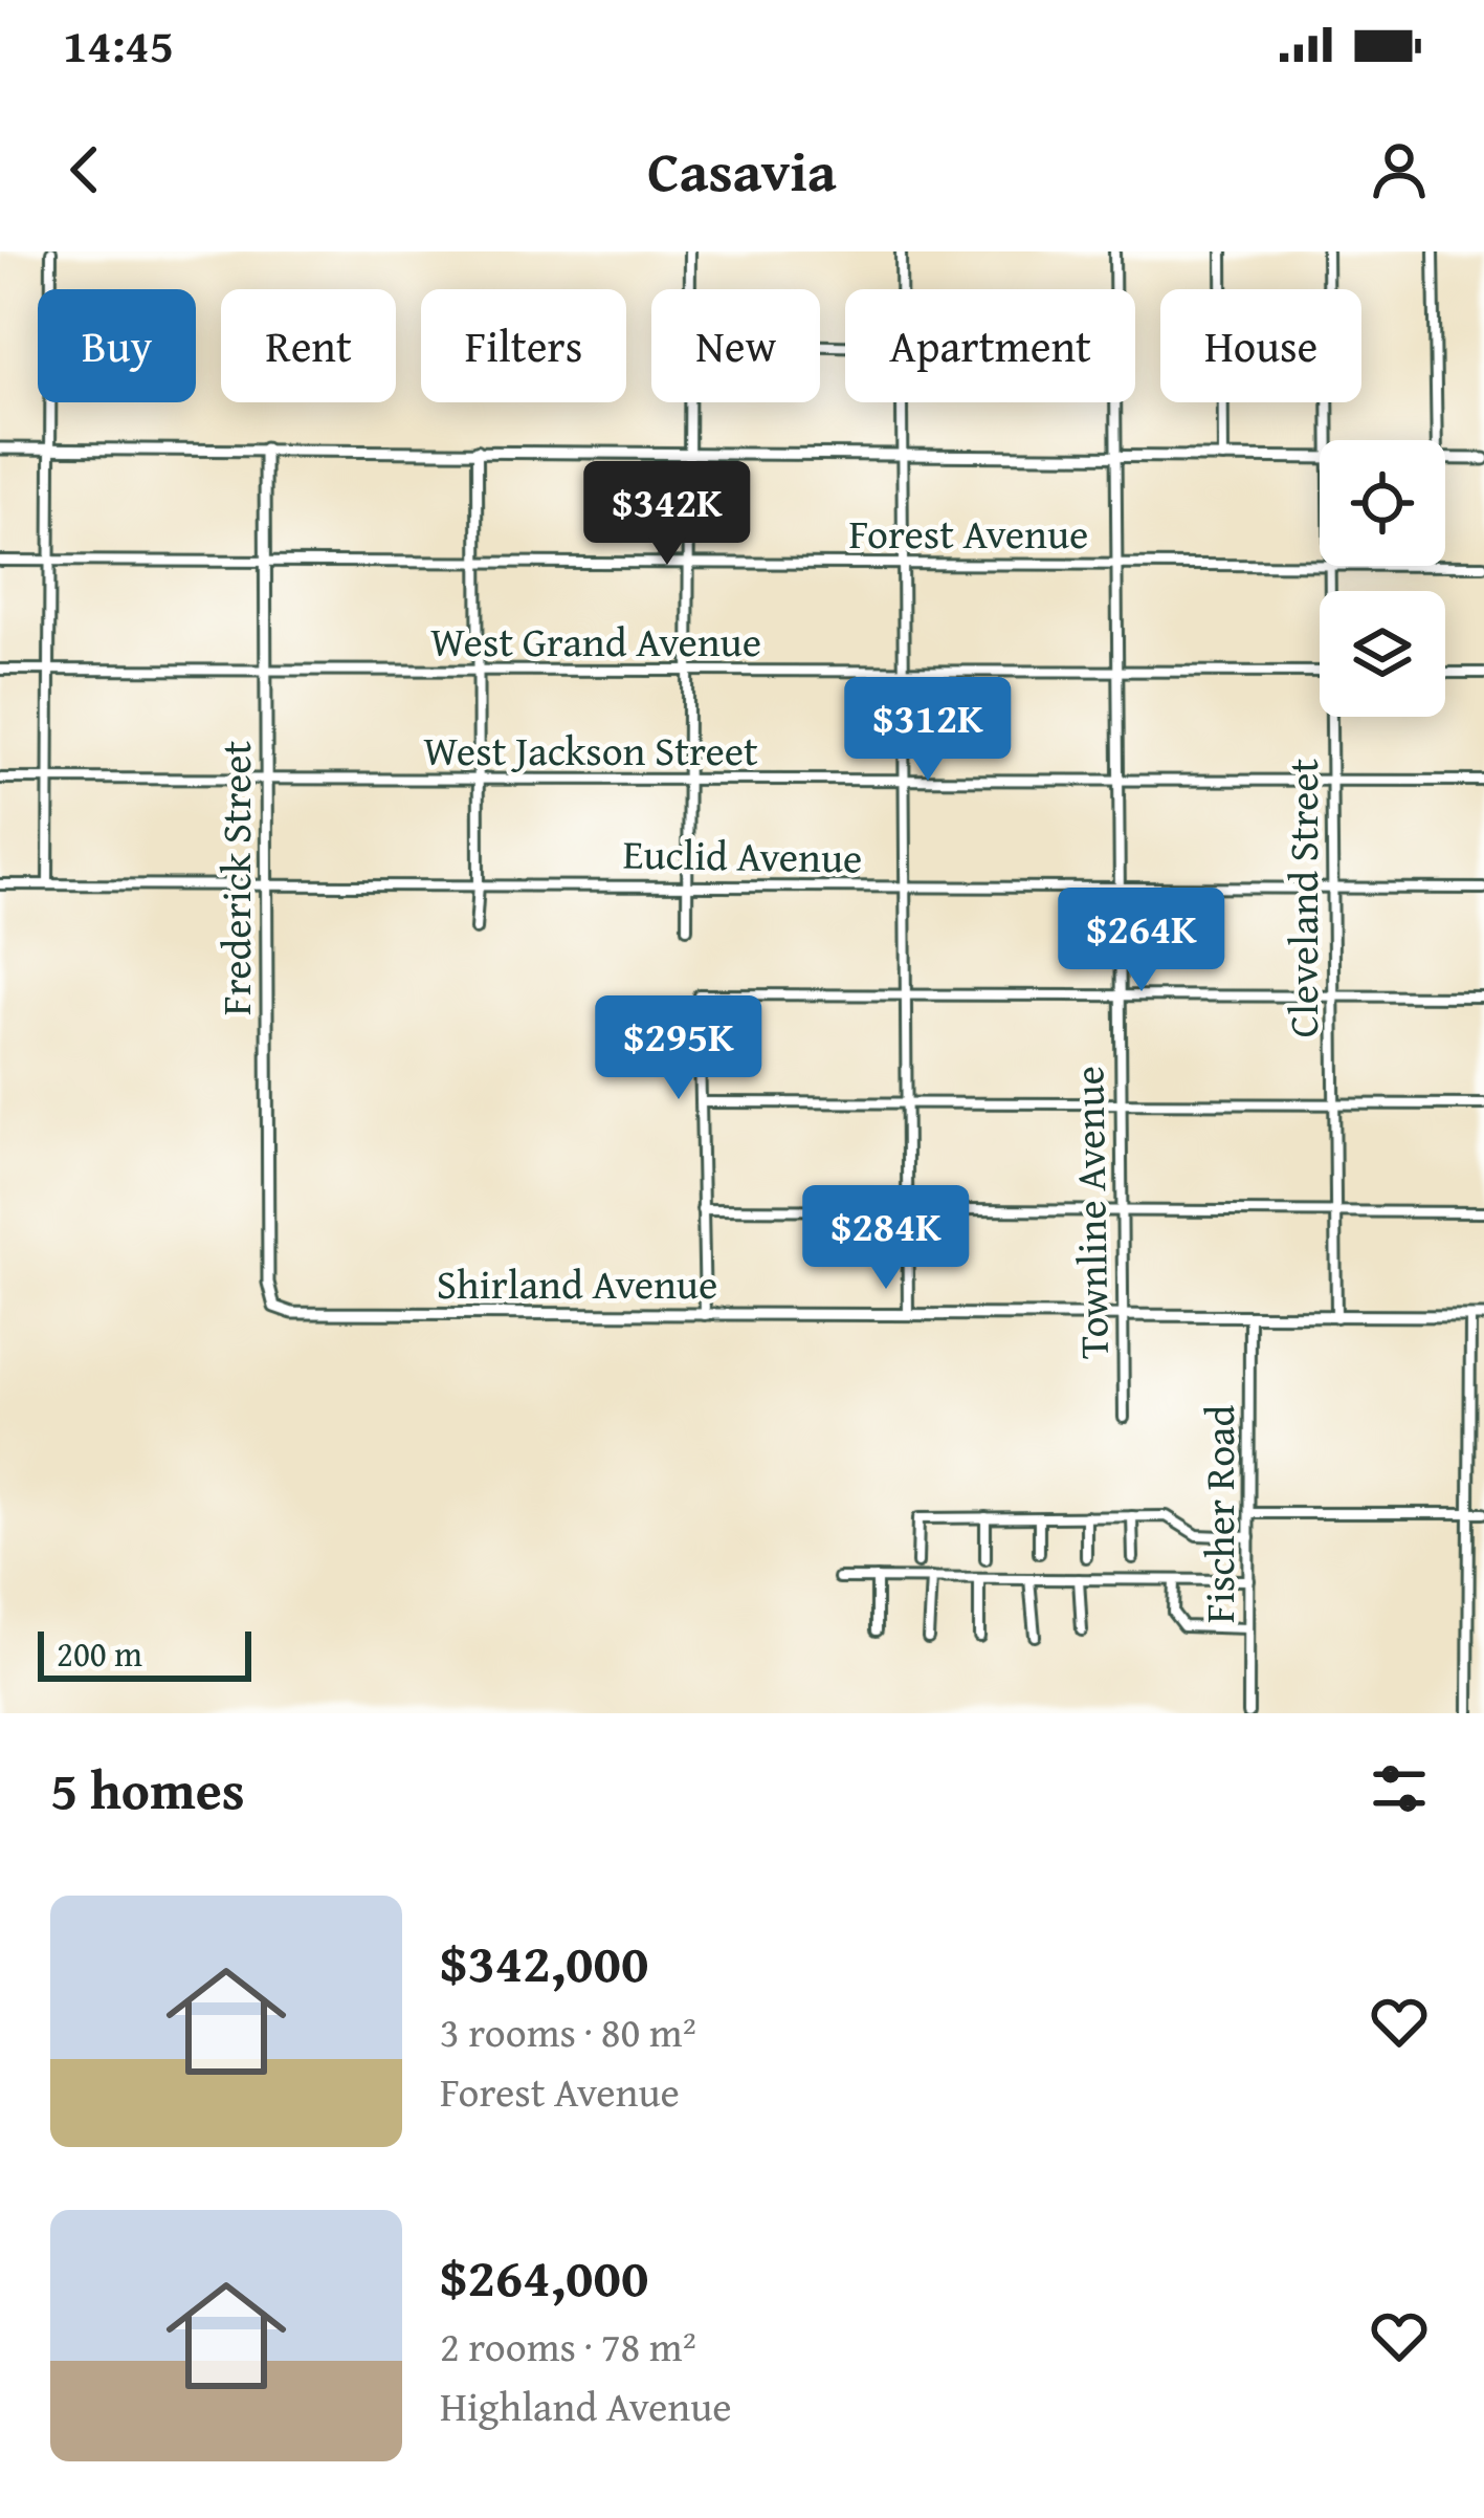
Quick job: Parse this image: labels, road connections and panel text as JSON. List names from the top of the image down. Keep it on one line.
{"streets":{"street":["Forest Avenue","West Grand Avenue","West Jackson Street","Euclid Avenue","Frederick Street","Cleveland Street","Townline Avenue","Shirland Avenue","Fischer Road"]},"crossings":[["Forest Avenue","Frederick Street"],["Forest Avenue","Townline Avenue"],["West Grand Avenue","Frederick Street"],["West Grand Avenue","Townline Avenue"],["West Jackson Street","Frederick Street"],["West Jackson Street","Cleveland Street"],["West Jackson Street","Townline Avenue"],["Euclid Avenue","Frederick Street"],["Euclid Avenue","Cleveland Street"],["Euclid Avenue","Townline Avenue"],["Frederick Street","Shirland Avenue"],["Cleveland Street","Shirland Avenue"],["Townline Avenue","Shirland Avenue"],["Shirland Avenue","Fischer Road"]],"scale_bar":"200 m","page":{"status":"14:45","header":"Casavia","chip":["Buy","Rent","Filters","New","Apartment","House"],"price":["$342K","$312K","$264K","$295K","$284K"],"scale":"200 m","heading":"5 homes","list":[{"name":"$342,000","note":"3 rooms · 80 m² · Forest Avenue"},{"name":"$264,000","note":"2 rooms · 78 m² · Highland Avenue"}]}}
